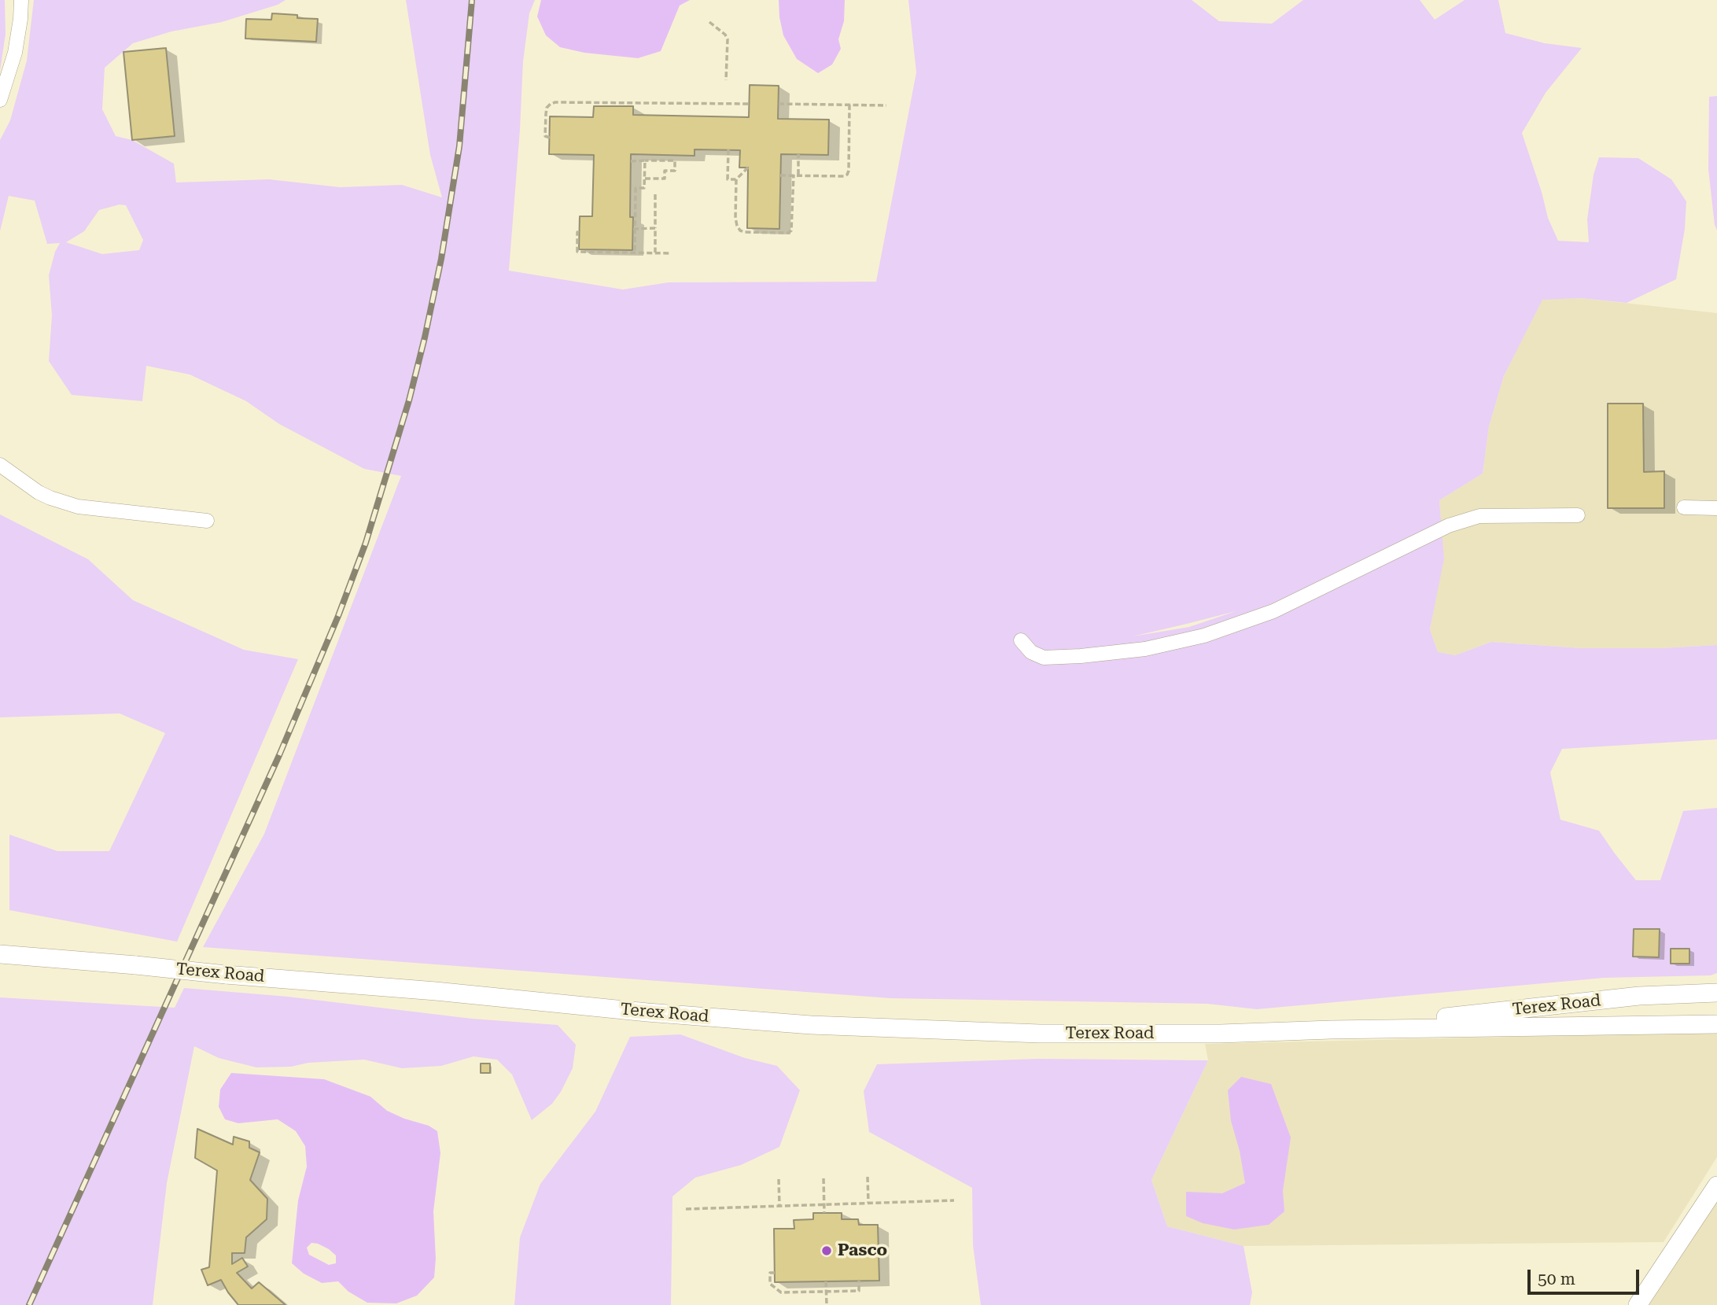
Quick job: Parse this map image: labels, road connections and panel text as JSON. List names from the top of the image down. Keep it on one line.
{"streets":{"main road":["Terex Road"]},"places":["Pasco"],"scale_bar":"50 m"}
